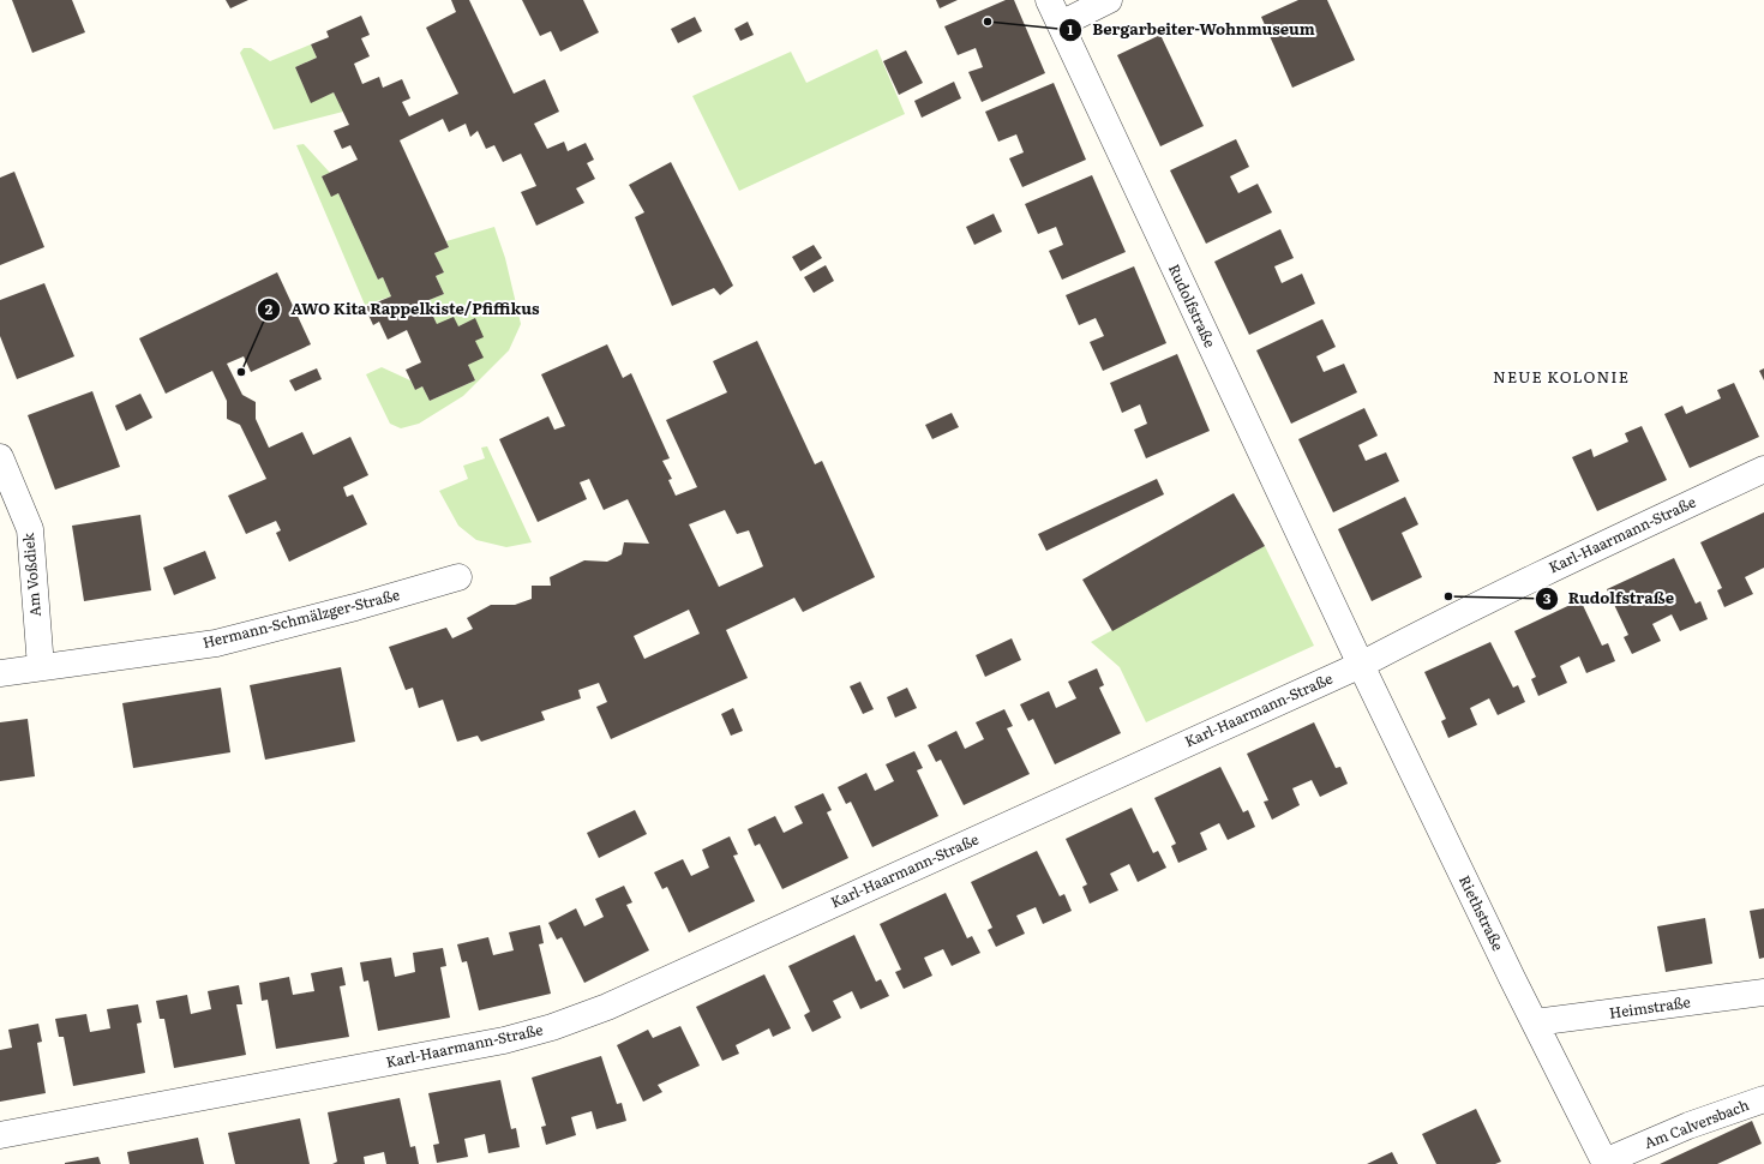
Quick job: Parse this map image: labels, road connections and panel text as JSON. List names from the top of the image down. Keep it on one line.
{"streets":{"street":["Rudolfstraße","Karl-Haarmann-Straße","Am Voßdiek","Hermann-Schmälzger-Straße","Riethstraße","Heimstraße","Am Calversbach"]},"crossings":[["Rudolfstraße","Karl-Haarmann-Straße"],["Rudolfstraße","Riethstraße"],["Karl-Haarmann-Straße","Riethstraße"],["Am Voßdiek","Hermann-Schmälzger-Straße"],["Riethstraße","Heimstraße"],["Riethstraße","Am Calversbach"]],"districts":["NEUE KOLONIE"],"places":["Bergarbeiter-Wohnmuseum","AWO Kita Rappelkiste/Pfiffikus","Rudolfstraße"]}
